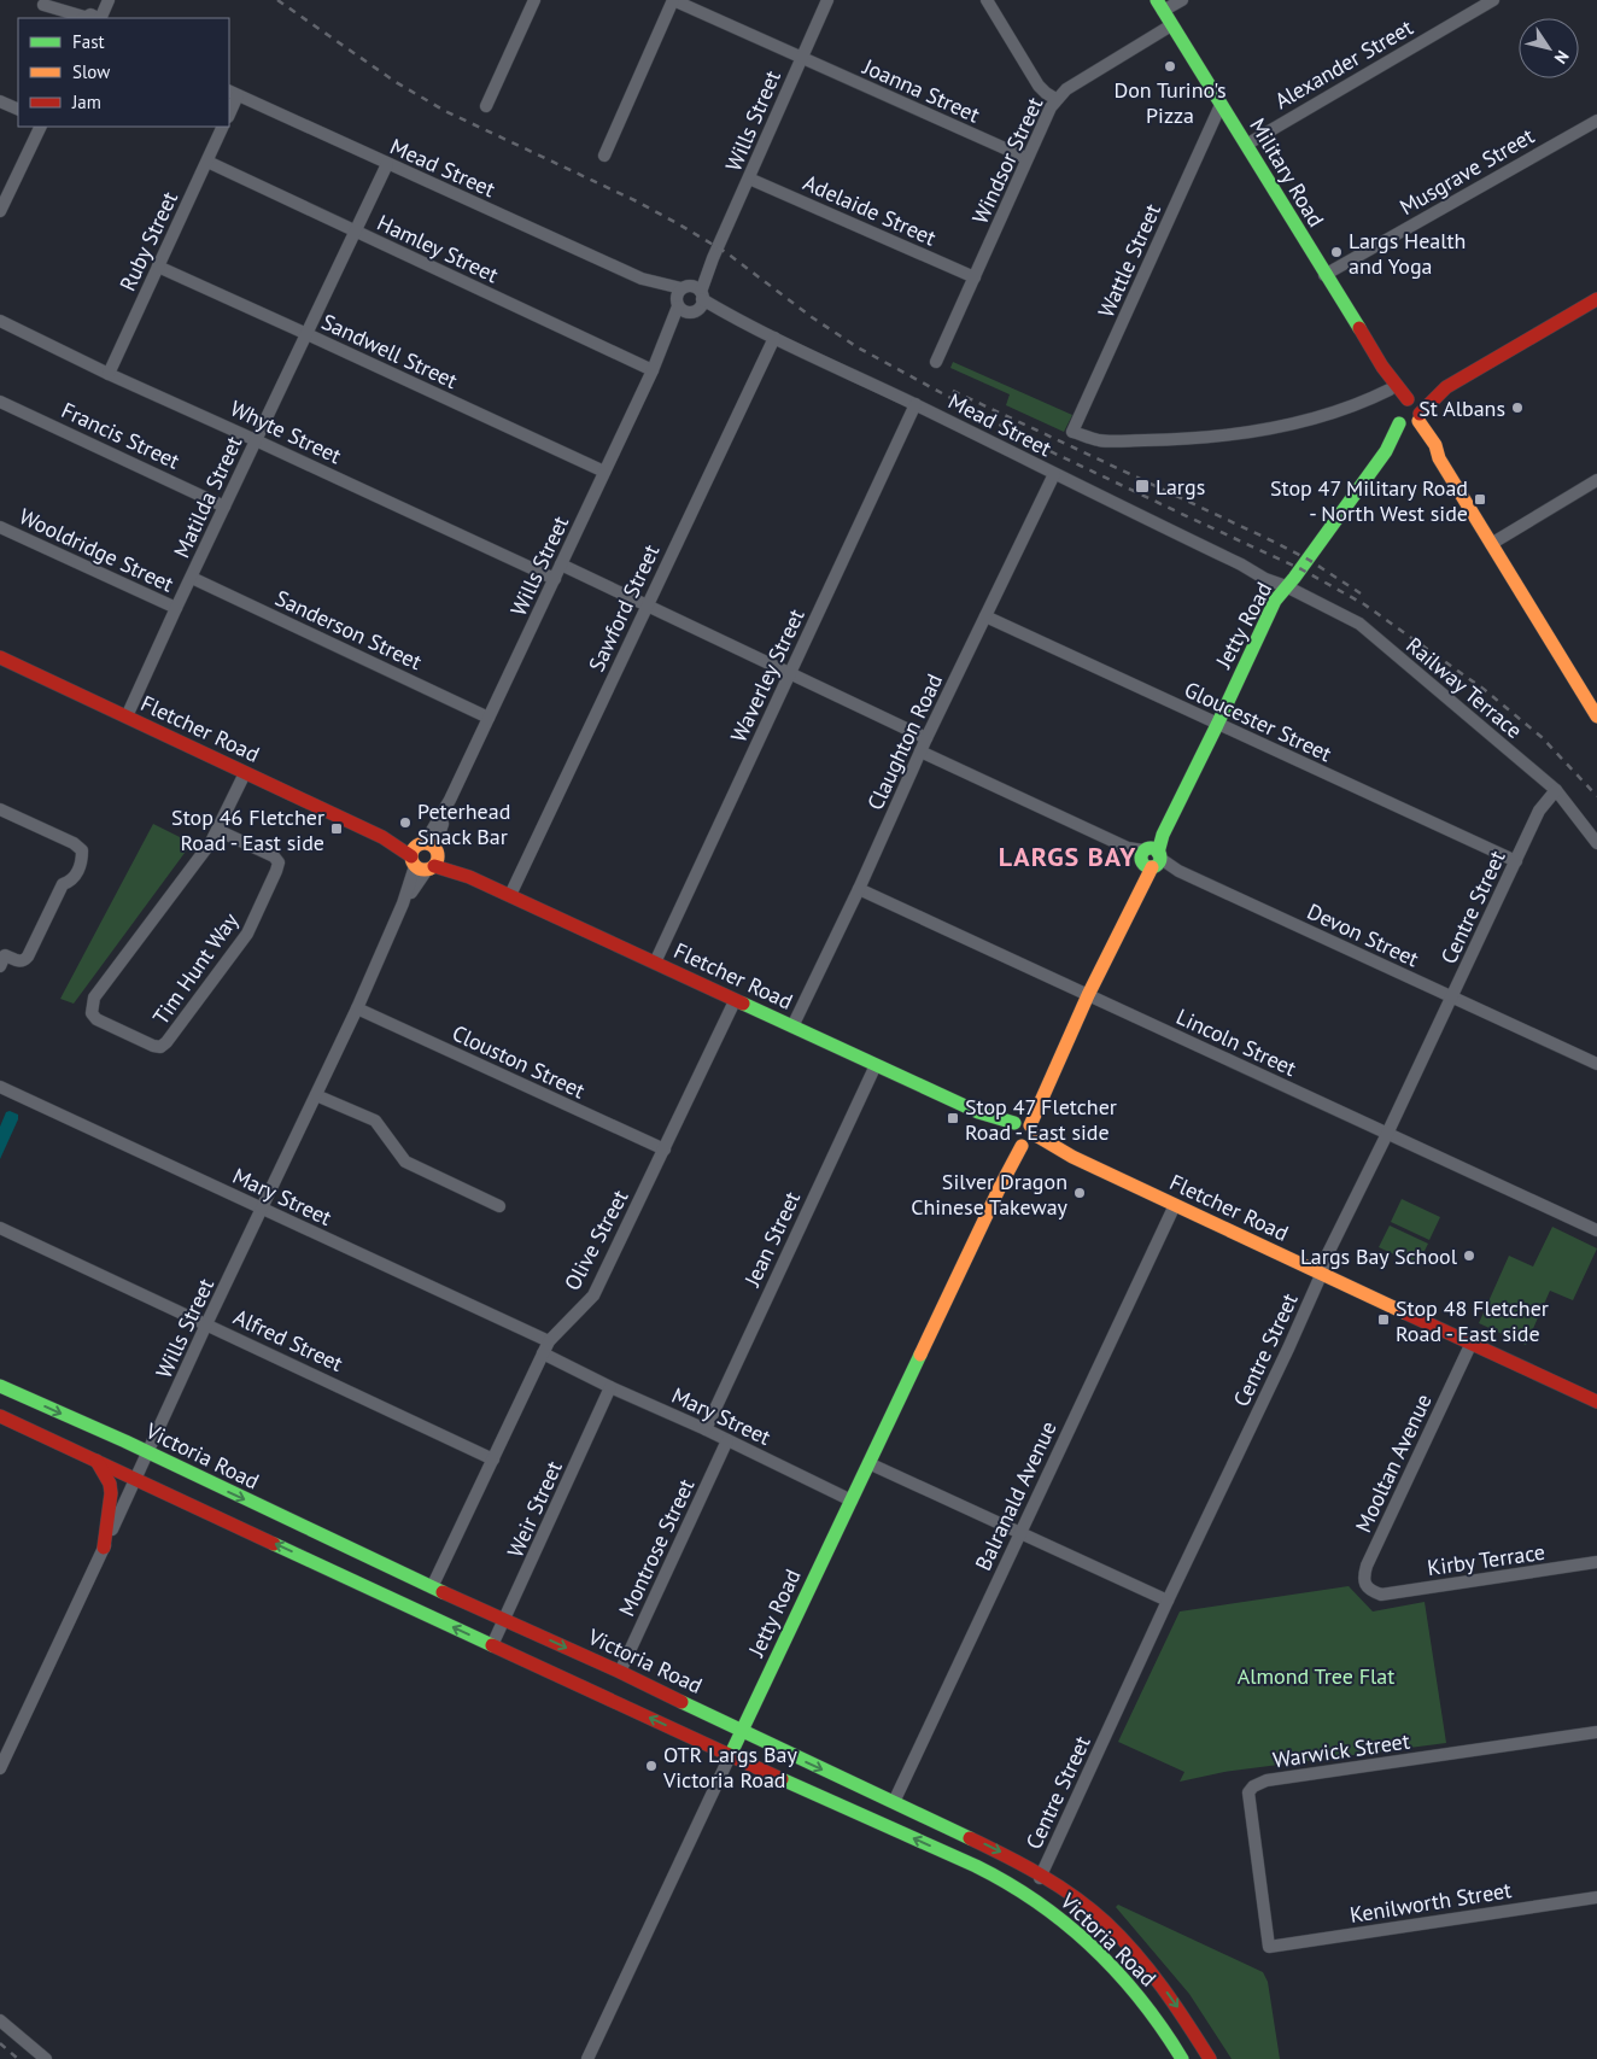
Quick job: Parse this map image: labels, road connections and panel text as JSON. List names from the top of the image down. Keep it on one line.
{"streets":{"main road":["Military Road","Jetty Road","Fletcher Road","Victoria Road"],"street":["Alexander Street","Joanna Street","Wills Street","Windsor Street","Mead Street","Musgrave Street","Adelaide Street","Ruby Street","Hamley Street","Wattle Street","Sandwell Street","Whyte Street","Francis Street","Matilda Street","Wooldridge Street","Sawford Street","Sanderson Street","Waverley Street","Railway Terrace","Gloucester Street","Claughton Road","Centre Street","Devon Street","Tim Hunt Way","Lincoln Street","Clouston Street","Mary Street","Jean Street","Olive Street","Alfred Street","Mooltan Avenue","Balranald Avenue","Weir Street","Montrose Street","Kirby Terrace","Warwick Street","Kenilworth Street"]},"crossings":[["Alexander Street","Military Road"],["Joanna Street","Wills Street"],["Joanna Street","Windsor Street"],["Wills Street","Mead Street"],["Wills Street","Adelaide Street"],["Wills Street","Hamley Street"],["Wills Street","Sandwell Street"],["Wills Street","Whyte Street"],["Wills Street","Sanderson Street"],["Wills Street","Fletcher Road"],["Wills Street","Clouston Street"],["Wills Street","Mary Street"],["Wills Street","Alfred Street"],["Wills Street","Victoria Road"],["Windsor Street","Military Road"],["Windsor Street","Adelaide Street"],["Mead Street","Matilda Street"],["Mead Street","Sawford Street"],["Mead Street","Jetty Road"],["Mead Street","Waverley Street"],["Mead Street","Railway Terrace"],["Mead Street","Claughton Road"],["Musgrave Street","Military Road"],["Military Road","Wattle Street"],["Military Road","Jetty Road"],["Ruby Street","Hamley Street"],["Ruby Street","Sandwell Street"],["Ruby Street","Whyte Street"],["Hamley Street","Matilda Street"],["Sandwell Street","Matilda Street"],["Whyte Street","Matilda Street"],["Francis Street","Matilda Street"],["Matilda Street","Wooldridge Street"],["Matilda Street","Sanderson Street"],["Matilda Street","Fletcher Road"],["Sawford Street","Fletcher Road"],["Jetty Road","Railway Terrace"],["Jetty Road","Gloucester Street"],["Jetty Road","Fletcher Road"],["Jetty Road","Devon Street"],["Jetty Road","Lincoln Street"],["Jetty Road","Mary Street"],["Jetty Road","Victoria Road"],["Waverley Street","Fletcher Road"],["Railway Terrace","Centre Street"],["Gloucester Street","Claughton Road"],["Gloucester Street","Centre Street"],["Fletcher Road","Claughton Road"],["Fletcher Road","Centre Street"],["Fletcher Road","Tim Hunt Way"],["Fletcher Road","Jean Street"],["Fletcher Road","Olive Street"],["Fletcher Road","Mooltan Avenue"],["Fletcher Road","Balranald Avenue"],["Claughton Road","Devon Street"],["Claughton Road","Lincoln Street"],["Centre Street","Devon Street"],["Centre Street","Lincoln Street"],["Centre Street","Victoria Road"],["Clouston Street","Olive Street"],["Mary Street","Jean Street"],["Mary Street","Olive Street"],["Mary Street","Weir Street"],["Mary Street","Montrose Street"],["Olive Street","Alfred Street"],["Olive Street","Victoria Road"],["Victoria Road","Balranald Avenue"],["Victoria Road","Weir Street"],["Victoria Road","Montrose Street"],["Mooltan Avenue","Kirby Terrace"],["Warwick Street","Kenilworth Street"]],"districts":["LARGS BAY"],"parks":["Almond Tree Flat"],"places":{"other":["Don Turino's Pizza","Largs Health and Yoga","St Albans","Peterhead Snack Bar","Silver Dragon Chinese Takeway","Largs Bay School","OTR Largs Bay Victoria Road"],"transit":["Largs","Stop 47 Military Road - North West side","Stop 46 Fletcher Road - East side","Stop 47 Fletcher Road - East side","Stop 48 Fletcher Road - East side"]},"legend":["Fast","Slow","Jam"],"north":"bottom right"}
